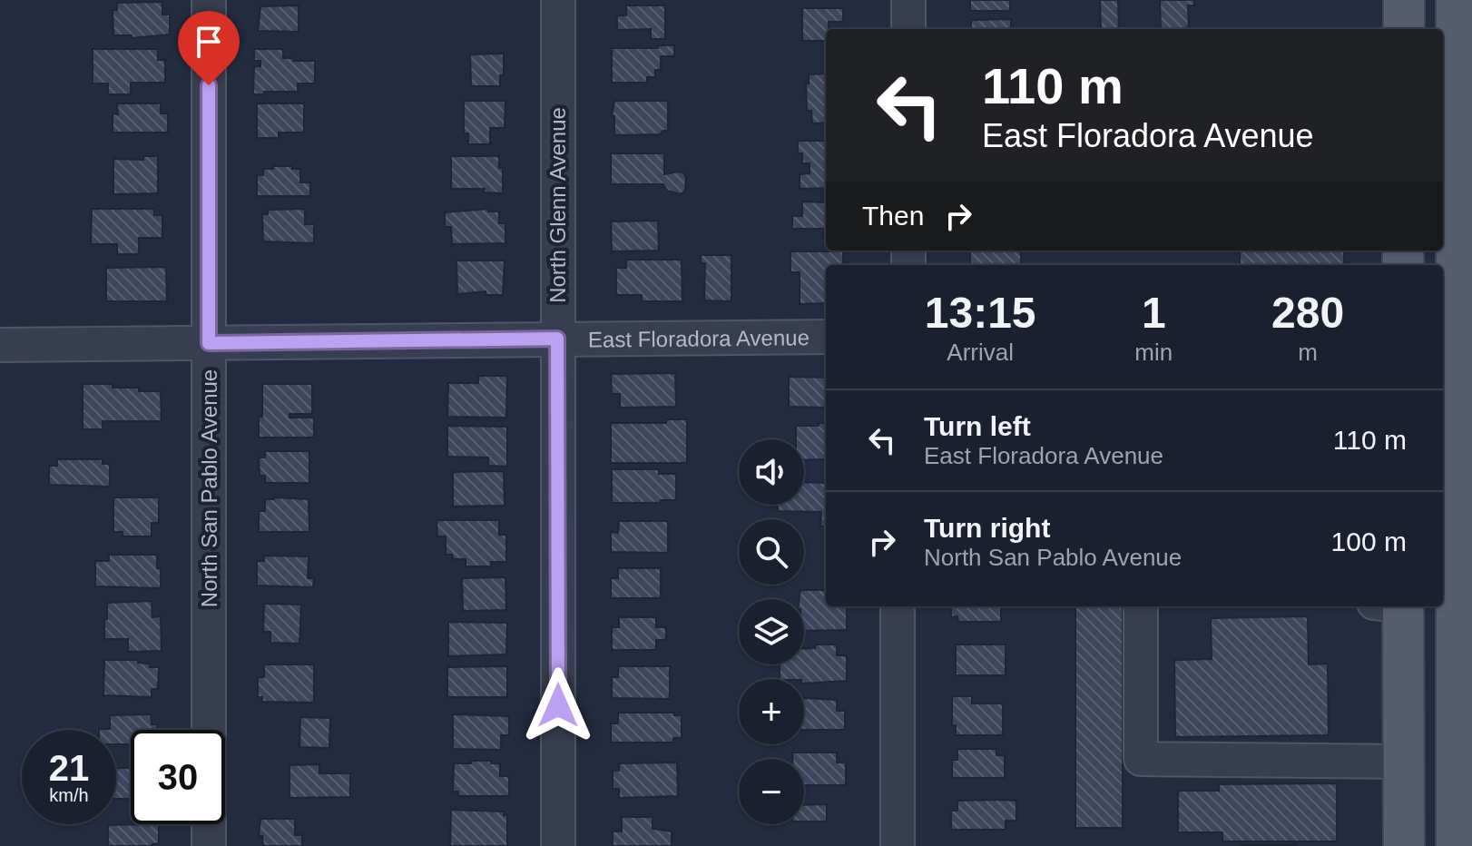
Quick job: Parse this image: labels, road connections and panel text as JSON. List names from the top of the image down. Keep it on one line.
{"streets":{"street":["North Glenn Avenue","East Floradora Avenue","North San Pablo Avenue"]},"crossings":[["North Glenn Avenue","East Floradora Avenue"],["East Floradora Avenue","North San Pablo Avenue"]],"page":{"turn":["110 m","East Floradora Avenue"],"then":"Then","eta":["13:15","Arrival","1","min","280","m"],"list":[{"name":"Turn left","note":"East Floradora Avenue","value":"110 m"},{"name":"Turn right","note":"North San Pablo Avenue","value":"100 m"}],"map_buttons":["+","−"],"speed":"21 km/h","limit":"30"}}
